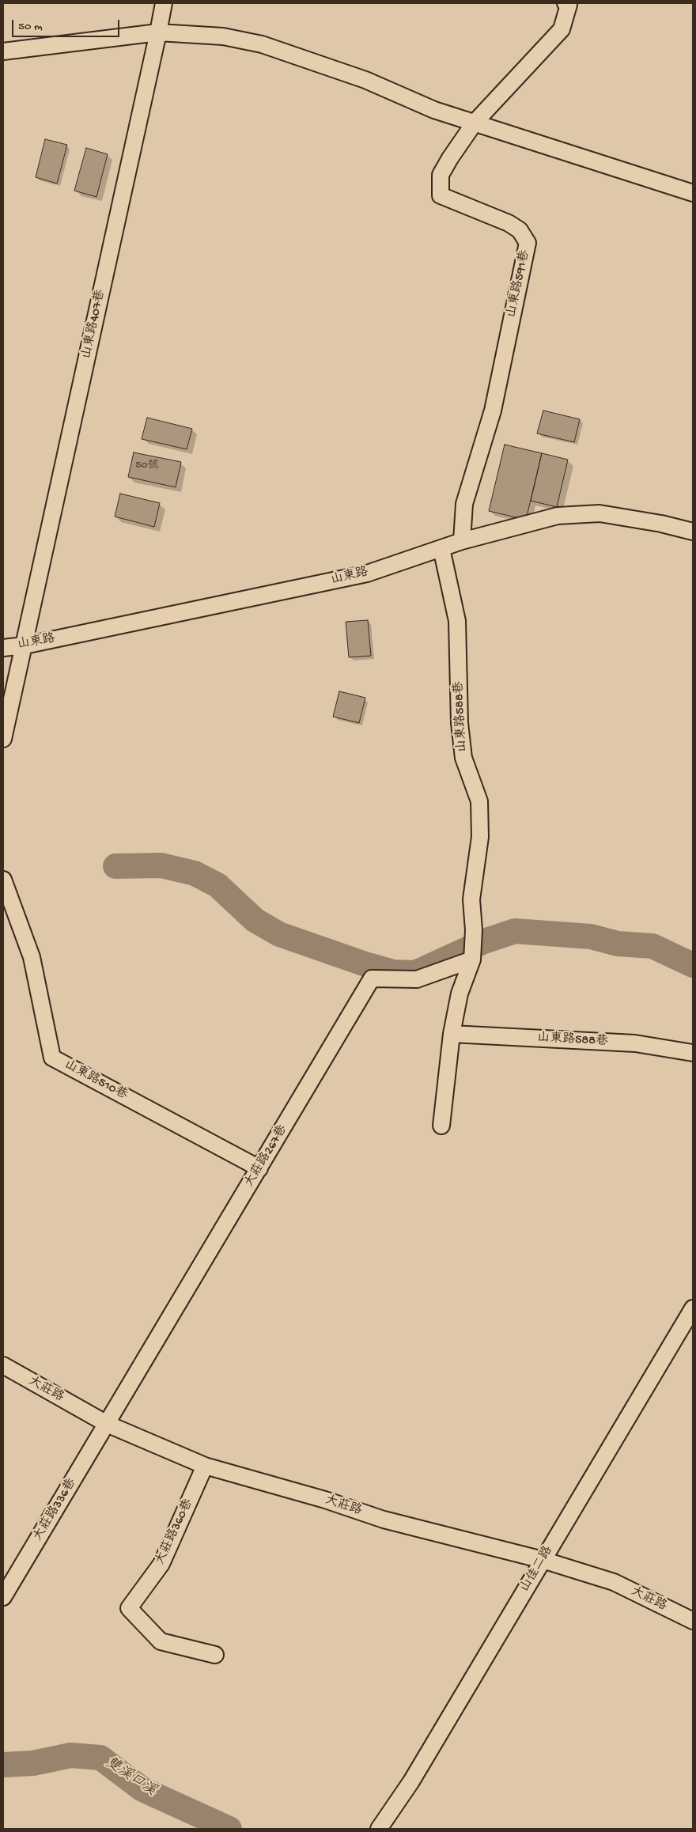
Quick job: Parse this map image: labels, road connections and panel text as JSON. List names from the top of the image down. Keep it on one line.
{"streets":{"street":["山東路591巷","山東路407巷","山東路","山東路588巷","山東路510巷","大莊路267巷","大莊路","大莊路336巷","大莊路360巷","山佳二路"]},"crossings":[["山東路591巷","山東路"],["山東路407巷","山東路"],["山東路","山東路588巷"],["山東路588巷","大莊路267巷"],["山東路510巷","大莊路267巷"],["大莊路267巷","大莊路"],["大莊路267巷","大莊路336巷"],["大莊路","大莊路336巷"],["大莊路","大莊路360巷"],["大莊路","山佳二路"]],"water":["雙溪口溪"],"house_numbers":["50號"],"scale_bar":"50 m"}
